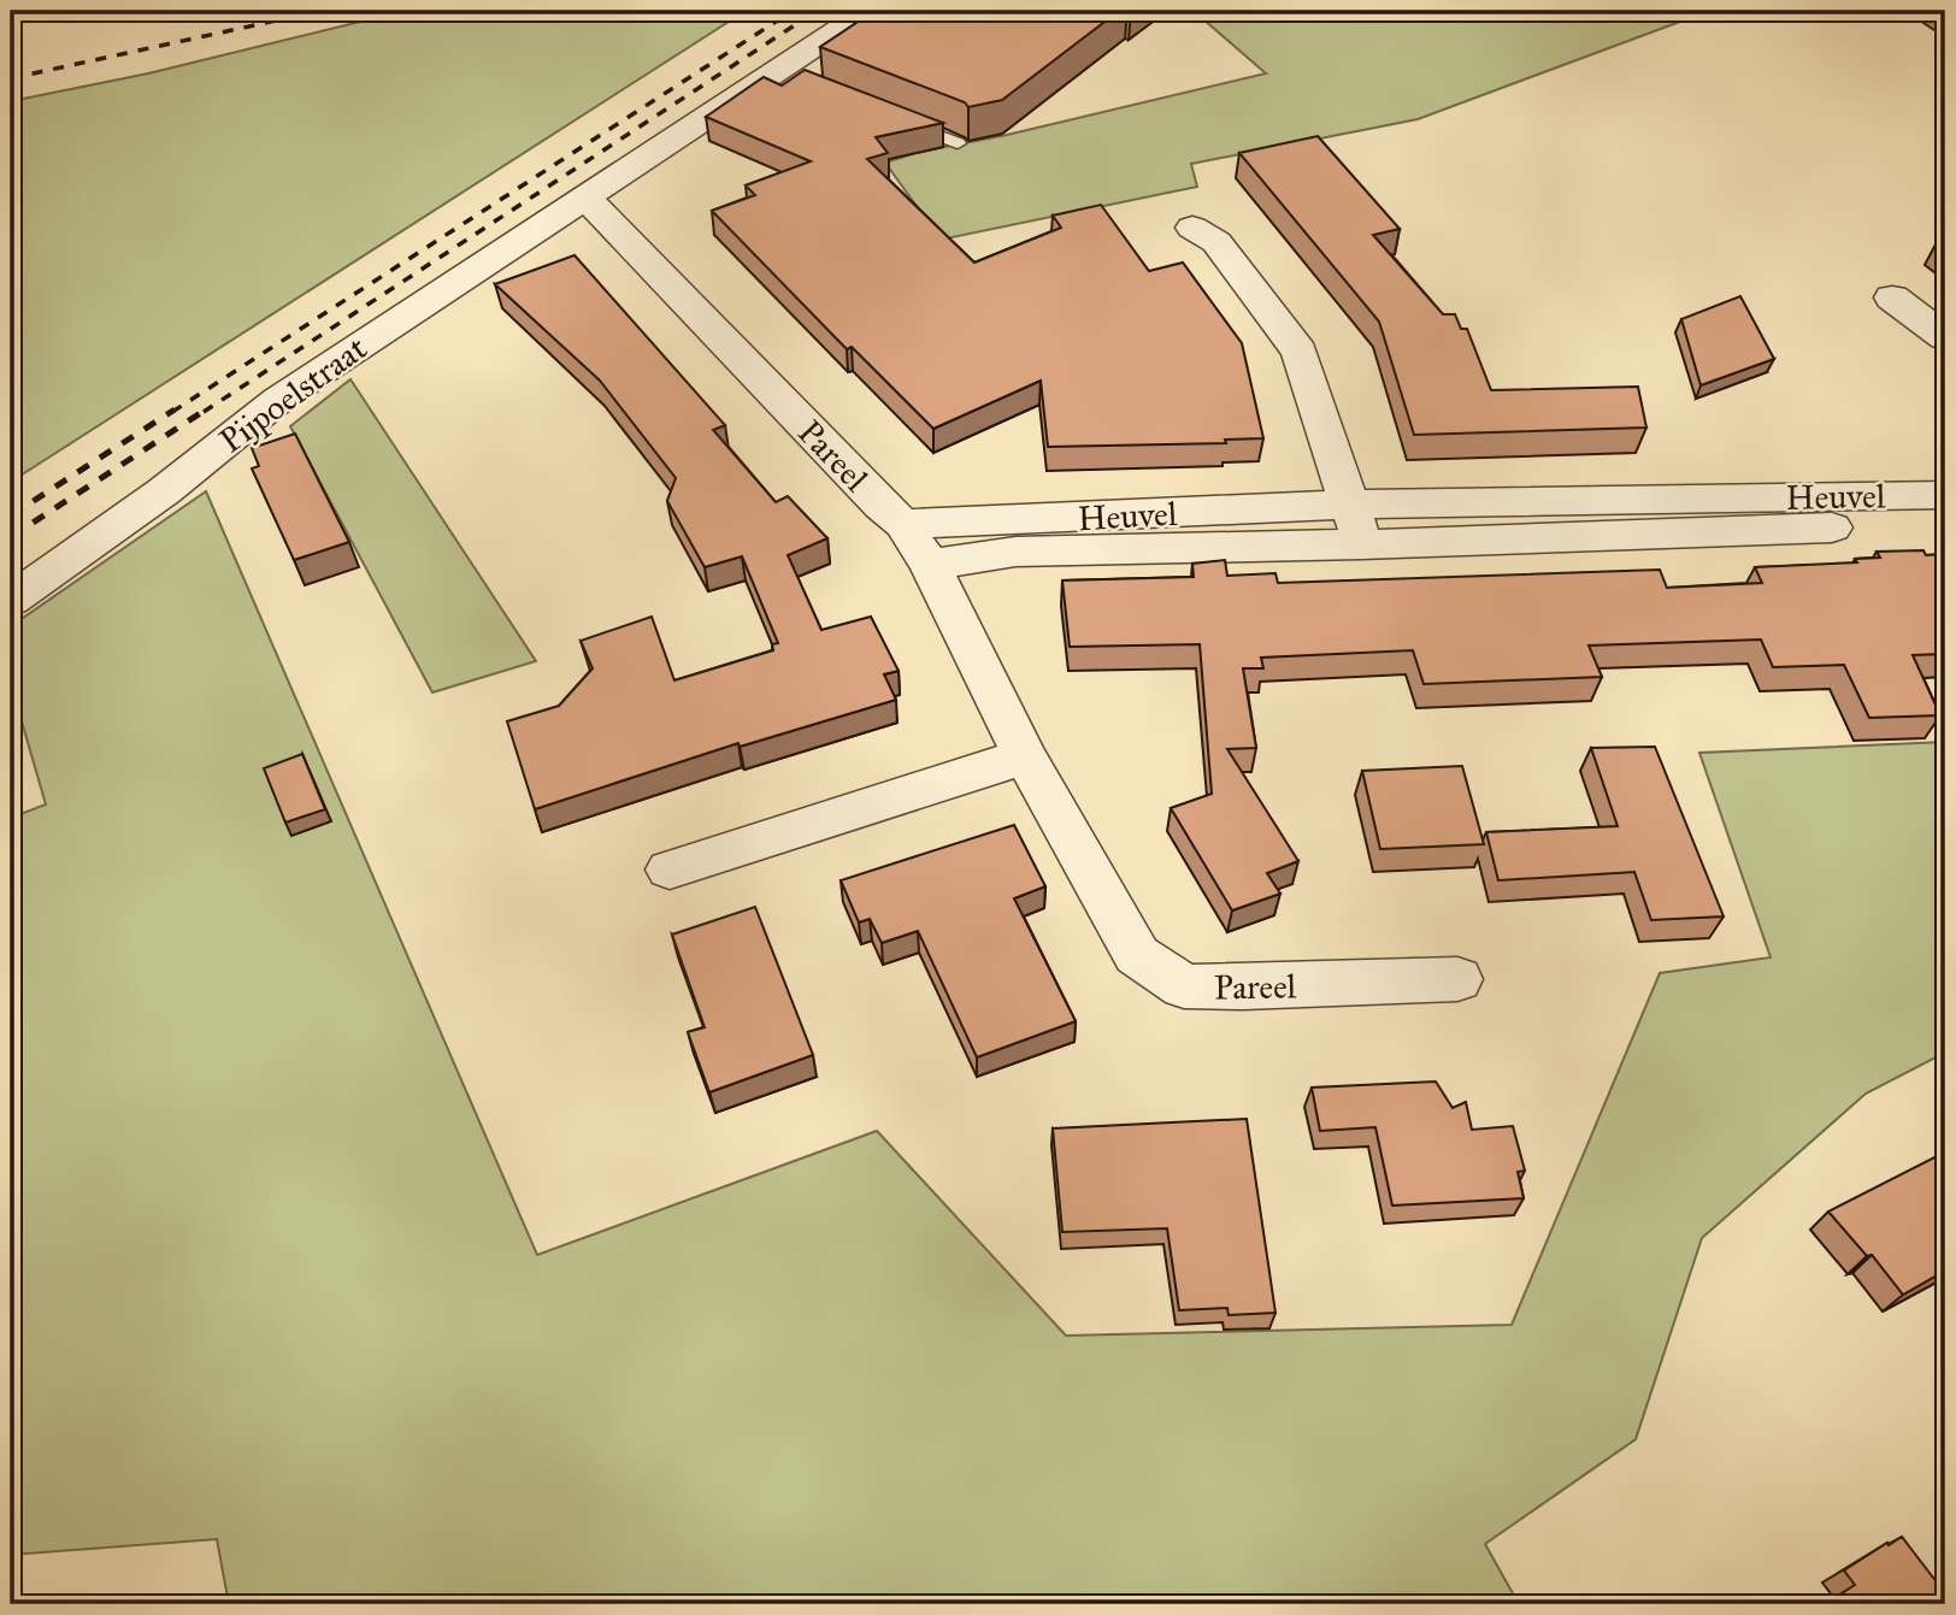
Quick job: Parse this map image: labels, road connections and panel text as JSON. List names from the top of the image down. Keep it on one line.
{"streets":{"street":["Pijpoelstraat","Pareel","Heuvel"]},"crossings":[["Pijpoelstraat","Pareel"],["Pareel","Heuvel"]]}
